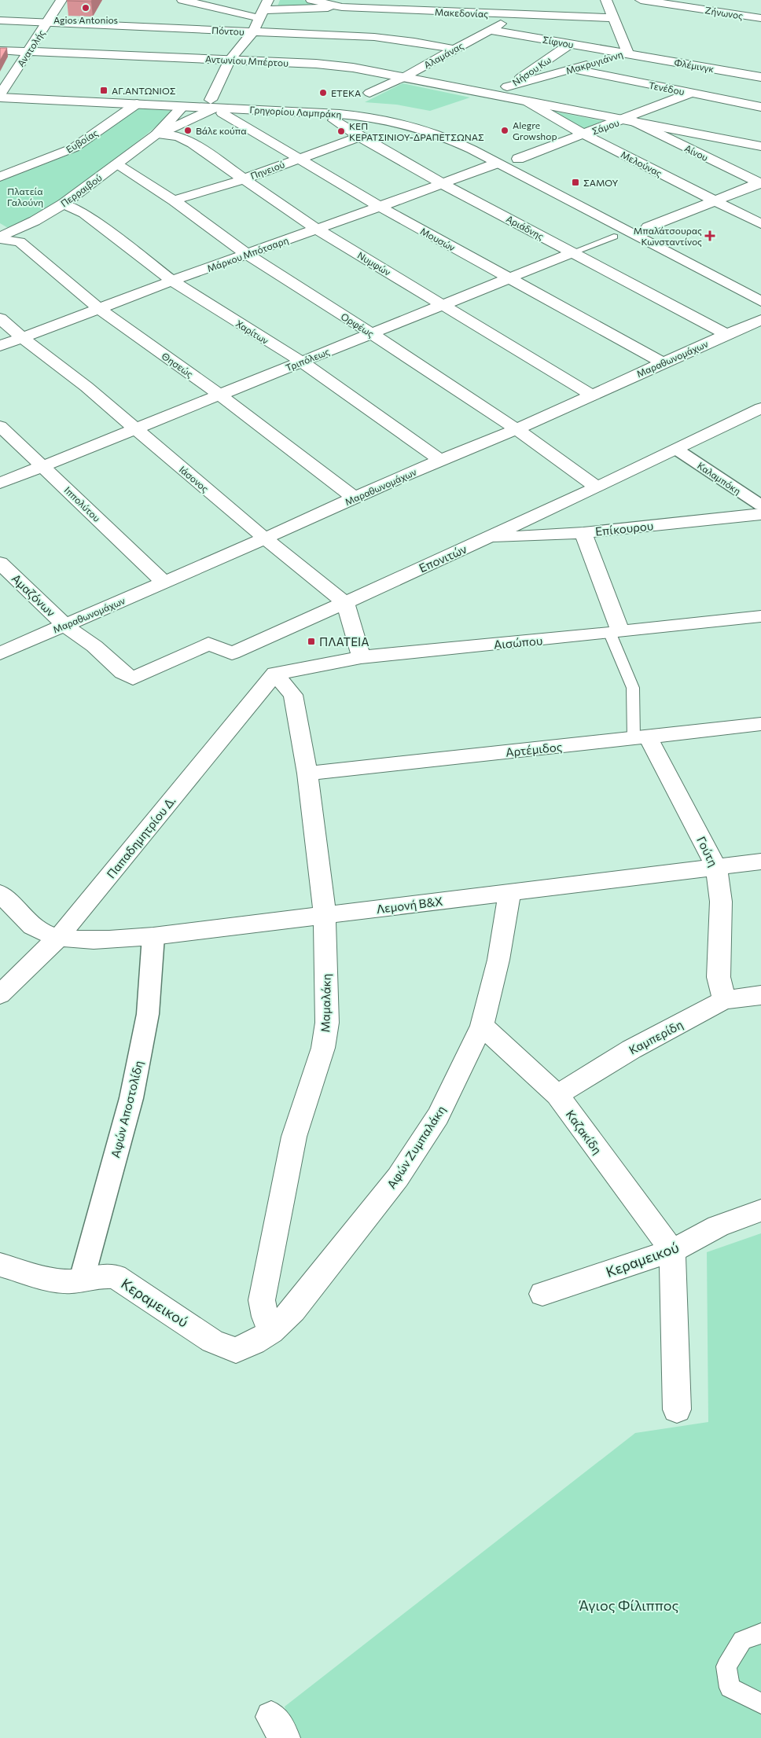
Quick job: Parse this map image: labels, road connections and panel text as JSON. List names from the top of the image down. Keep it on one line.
{"streets":{"street":["Μακεδονίας","Ζήνωνος","Πόντου","Σίφνου","Ανατολής","Αλαμάνας","Αντωνίου Μπέρτου","Μακρυγιάννη","Φλέμινγκ","Νήσου Κω","Τενέδου","Γρηγορίου Λαμπράκη","Σάμου","Ευβοίας","Αίνου","Μελούνας","Πηνειού","Περραιβού","Αριάδνης","Μουσών","Μάρκου Μπότσαρη","Νυμφών","Ορφέως","Χαρίτων","Μαραθωνομάχων","Τριπόλεως","Θησεώς","Καλαμπόκη","Ιάσονος","Ιππολύτου","Επίκουρου","Επονιτών","Αμαζόνων","Αισώπου","Αρτέμιδος","Παπαδημητρίου Δ.","Γούτη","Λεμονή Β&Χ","Μαμαλάκη","Καμπερίδη","Αφών Αποστολίδη","Καζακίδη","Αφών Ζυμπαλάκη","Κεραμεικού"]},"crossings":[["Μακεδονίας","Αλαμάνας"],["Μακεδονίας","Μακρυγιάννη"],["Πόντου","Ανατολής"],["Πόντου","Αλαμάνας"],["Σίφνου","Αλαμάνας"],["Σίφνου","Μακρυγιάννη"],["Σίφνου","Φλέμινγκ"],["Σίφνου","Νήσου Κω"],["Ανατολής","Αντωνίου Μπέρτου"],["Ανατολής","Γρηγορίου Λαμπράκη"],["Αλαμάνας","Αντωνίου Μπέρτου"],["Αντωνίου Μπέρτου","Νήσου Κω"],["Μακρυγιάννη","Φλέμινγκ"],["Μακρυγιάννη","Νήσου Κω"],["Μακρυγιάννη","Τενέδου"],["Τενέδου","Σάμου"],["Γρηγορίου Λαμπράκη","Ευβοίας"],["Γρηγορίου Λαμπράκη","Περραιβού"],["Γρηγορίου Λαμπράκη","Αριάδνης"],["Γρηγορίου Λαμπράκη","Μουσών"],["Γρηγορίου Λαμπράκη","Μάρκου Μπότσαρη"],["Σάμου","Αίνου"],["Σάμου","Μελούνας"],["Πηνειού","Αριάδνης"],["Πηνειού","Μουσών"],["Πηνειού","Νυμφών"],["Πηνειού","Ορφέως"],["Περραιβού","Μουσών"],["Περραιβού","Νυμφών"],["Περραιβού","Ορφέως"],["Περραιβού","Χαρίτων"],["Περραιβού","Θησεώς"],["Αριάδνης","Μάρκου Μπότσαρη"],["Αριάδνης","Μαραθωνομάχων"],["Αριάδνης","Τριπόλεως"],["Μουσών","Μάρκου Μπότσαρη"],["Μουσών","Μαραθωνομάχων"],["Μουσών","Τριπόλεως"],["Μάρκου Μπότσαρη","Νυμφών"],["Μάρκου Μπότσαρη","Ορφέως"],["Μάρκου Μπότσαρη","Χαρίτων"],["Μάρκου Μπότσαρη","Θησεώς"],["Μάρκου Μπότσαρη","Ιάσονος"],["Νυμφών","Μαραθωνομάχων"],["Νυμφών","Τριπόλεως"],["Ορφέως","Μαραθωνομάχων"],["Ορφέως","Τριπόλεως"],["Ορφέως","Επονιτών"],["Χαρίτων","Μαραθωνομάχων"],["Χαρίτων","Τριπόλεως"],["Μαραθωνομάχων","Θησεώς"],["Μαραθωνομάχων","Ιάσονος"],["Μαραθωνομάχων","Ιππολύτου"],["Μαραθωνομάχων","Αμαζόνων"],["Τριπόλεως","Θησεώς"],["Τριπόλεως","Ιάσονος"],["Τριπόλεως","Ιππολύτου"],["Καλαμπόκη","Επονιτών"],["Ιάσονος","Επονιτών"],["Επίκουρου","Επονιτών"],["Επίκουρου","Γούτη"],["Επονιτών","Αμαζόνων"],["Αισώπου","Παπαδημητρίου Δ."],["Αισώπου","Γούτη"],["Αισώπου","Μαμαλάκη"],["Αρτέμιδος","Γούτη"],["Αρτέμιδος","Μαμαλάκη"],["Παπαδημητρίου Δ.","Λεμονή Β&Χ"],["Παπαδημητρίου Δ.","Μαμαλάκη"],["Γούτη","Λεμονή Β&Χ"],["Γούτη","Καμπερίδη"],["Λεμονή Β&Χ","Μαμαλάκη"],["Λεμονή Β&Χ","Αφών Αποστολίδη"],["Λεμονή Β&Χ","Αφών Ζυμπαλάκη"],["Μαμαλάκη","Αφών Ζυμπαλάκη"],["Καμπερίδη","Καζακίδη"],["Αφών Αποστολίδη","Κεραμεικού"],["Καζακίδη","Αφών Ζυμπαλάκη"],["Καζακίδη","Κεραμεικού"],["Αφών Ζυμπαλάκη","Κεραμεικού"]],"parks":["Πλατεία Γαλούνη","Άγιος Φίλιππος"],"places":{"other":["Agios Antonios","ΕΤΕΚΑ","Βάλε κούπα","Alegre Growshop","ΚΕΠ ΚΕΡΑΤΣΙΝΙΟΥ-ΔΡΑΠΕΤΣΩΝΑΣ"],"transit":["ΑΓ.ΑΝΤΩΝΙΟΣ","ΣΑΜΟΥ","ΠΛΑΤΕΙΑ"],"health":["Μπαλάτσουρας Κωνσταντίνος"]}}
